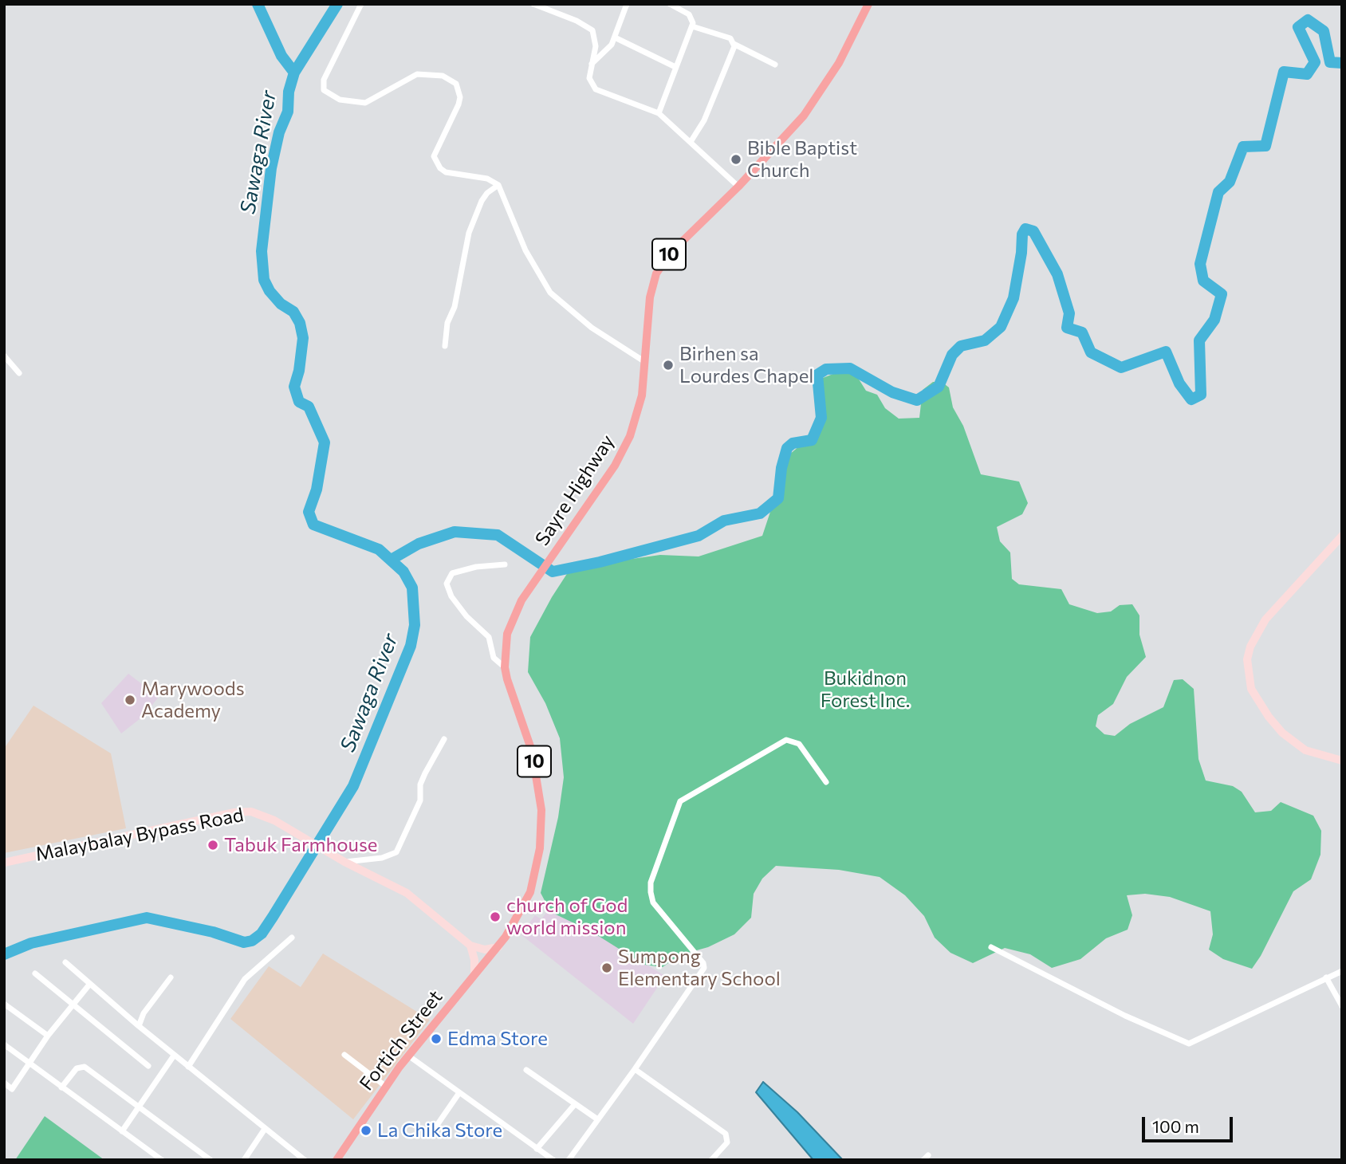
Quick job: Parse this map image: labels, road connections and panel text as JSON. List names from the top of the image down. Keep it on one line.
{"streets":{"highway":["10","Sayre Highway","Fortich Street"],"main road":["Malaybalay Bypass Road"]},"crossings":[["Sayre Highway","Fortich Street"]],"water":["Sawaga River"],"parks":["Bukidnon Forest Inc."],"places":["Bible Baptist Church","Birhen sa Lourdes Chapel","Marywoods Academy","Tabuk Farmhouse","church of God world mission","Sumpong Elementary School","Edma Store","La Chika Store"],"scale_bar":"100 m"}
